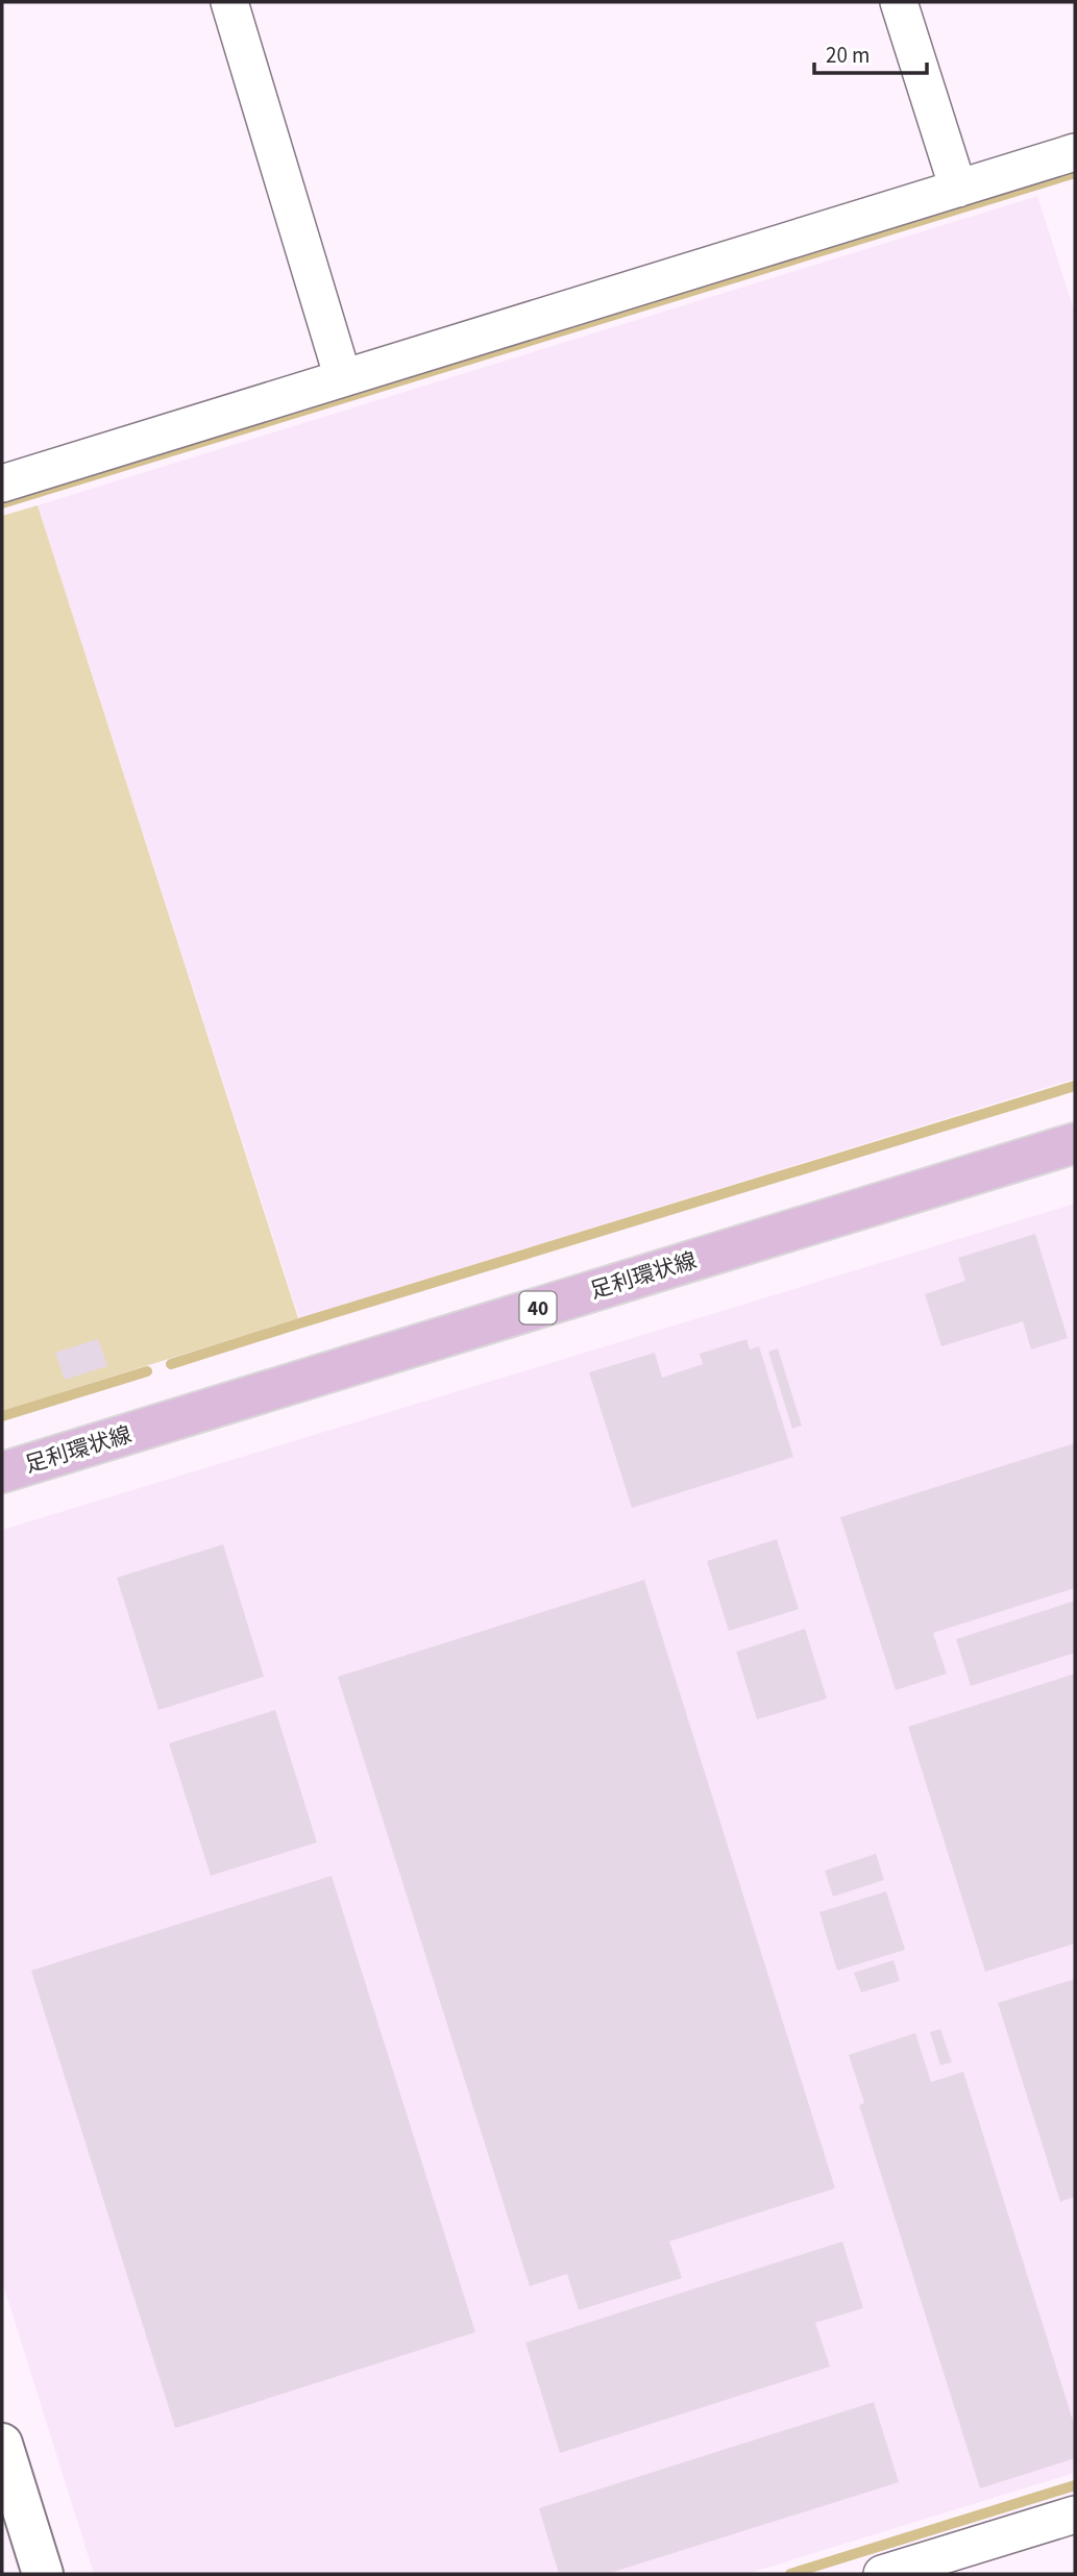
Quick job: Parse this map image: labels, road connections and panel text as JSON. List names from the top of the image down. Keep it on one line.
{"streets":{"main road":["足利環状線","40"]},"scale_bar":"20 m"}
